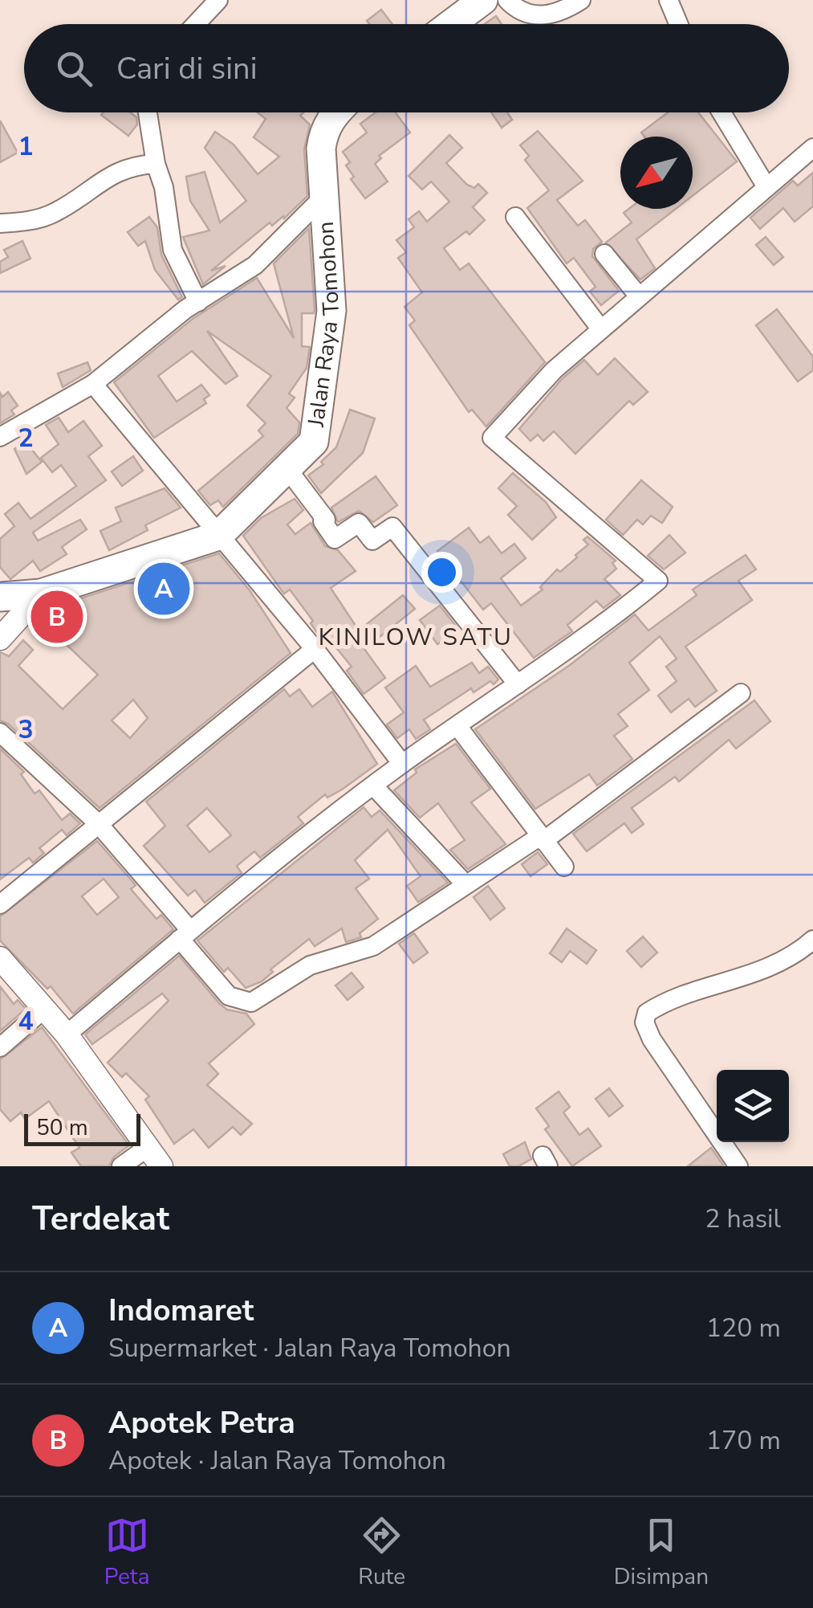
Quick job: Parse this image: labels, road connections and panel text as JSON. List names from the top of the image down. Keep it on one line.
{"streets":{"highway":["Jalan Raya Tomohon"]},"districts":["KINILOW SATU"],"scale_bar":"50 m","north":"bottom left","page":{"search":"Cari di sini","pins":["A","B"],"scale":"50 m","heading":["Terdekat","2 hasil"],"list":[{"mark":"A","name":"Indomaret","note":"Supermarket · Jalan Raya Tomohon","value":"120 m"},{"mark":"B","name":"Apotek Petra","note":"Apotek · Jalan Raya Tomohon","value":"170 m"}],"nav":["Peta","Rute","Disimpan"]},"grid":{"rows":["1","2","3","4"]}}
